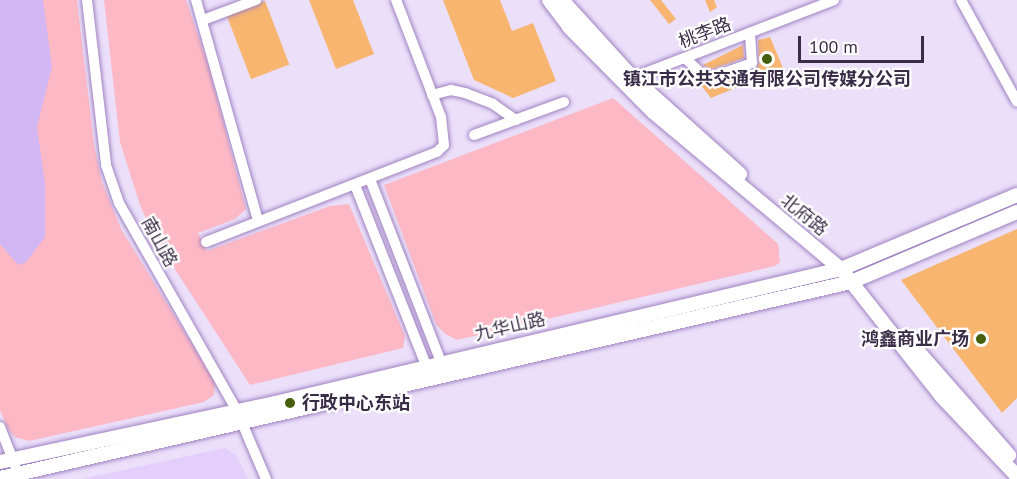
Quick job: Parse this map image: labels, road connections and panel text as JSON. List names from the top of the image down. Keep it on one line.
{"streets":{"main road":["北府路","九华山路"],"street":["桃李路","南山路"]},"crossings":[["桃李路","北府路"],["北府路","九华山路"],["南山路","九华山路"]],"places":["镇江市公共交通有限公司传媒分公司","鸿鑫商业广场","行政中心东站"],"scale_bar":"100 m"}
